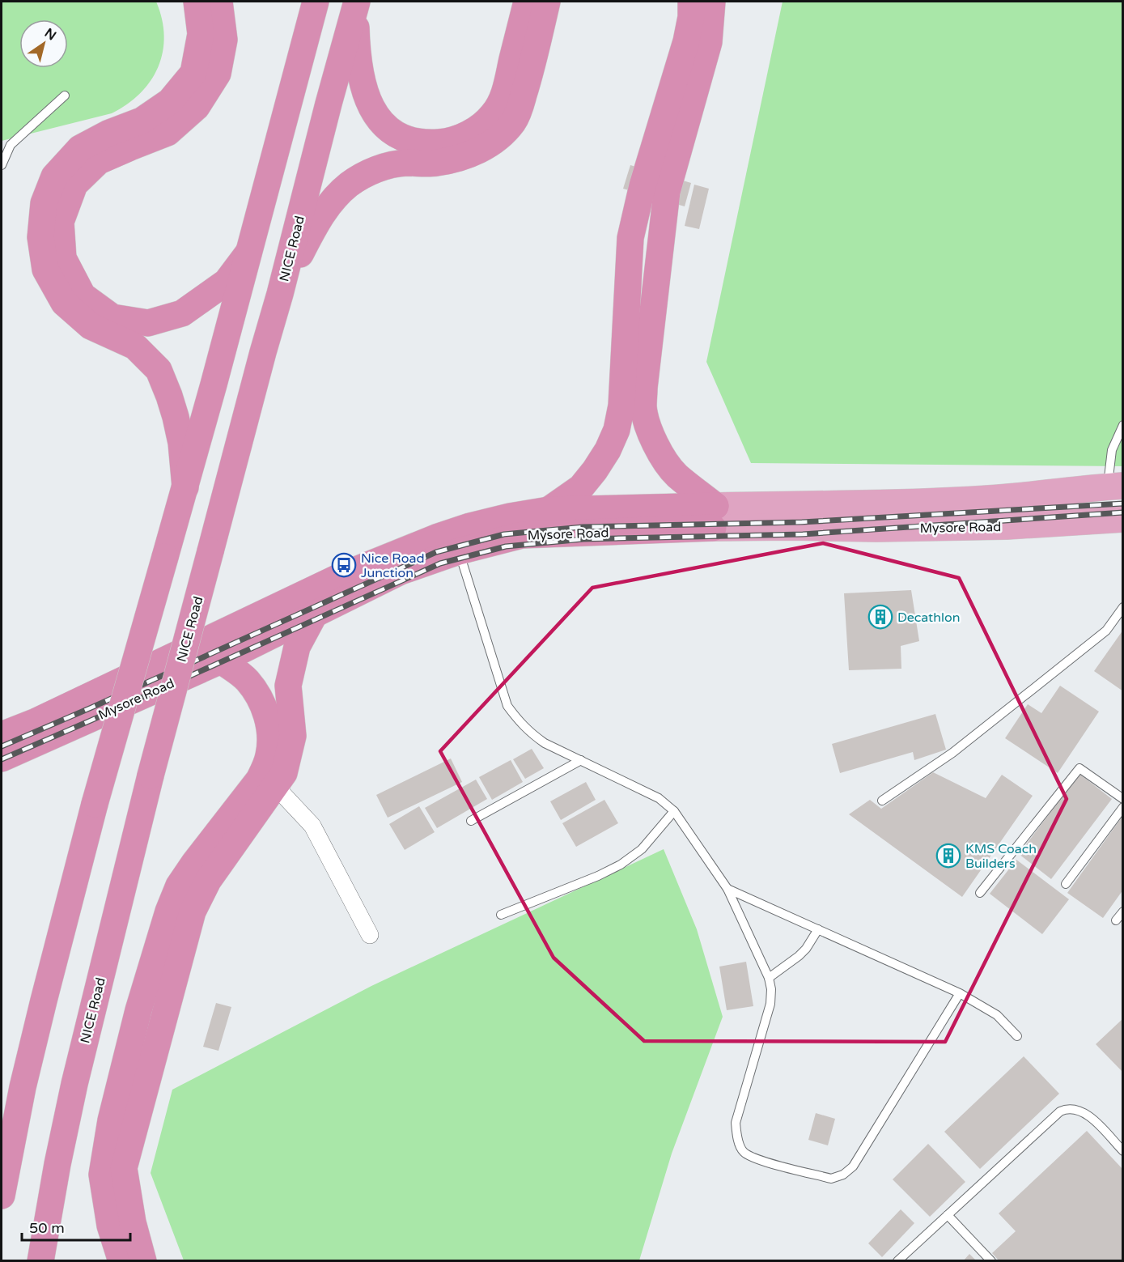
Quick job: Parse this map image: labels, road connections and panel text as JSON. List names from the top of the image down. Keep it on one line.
{"streets":{"highway":["NICE Road","Mysore Road"]},"places":{"bus stop":["Nice Road Junction"],"building":["Decathlon","KMS Coach Builders"]},"scale_bar":"50 m","north":"top right"}
